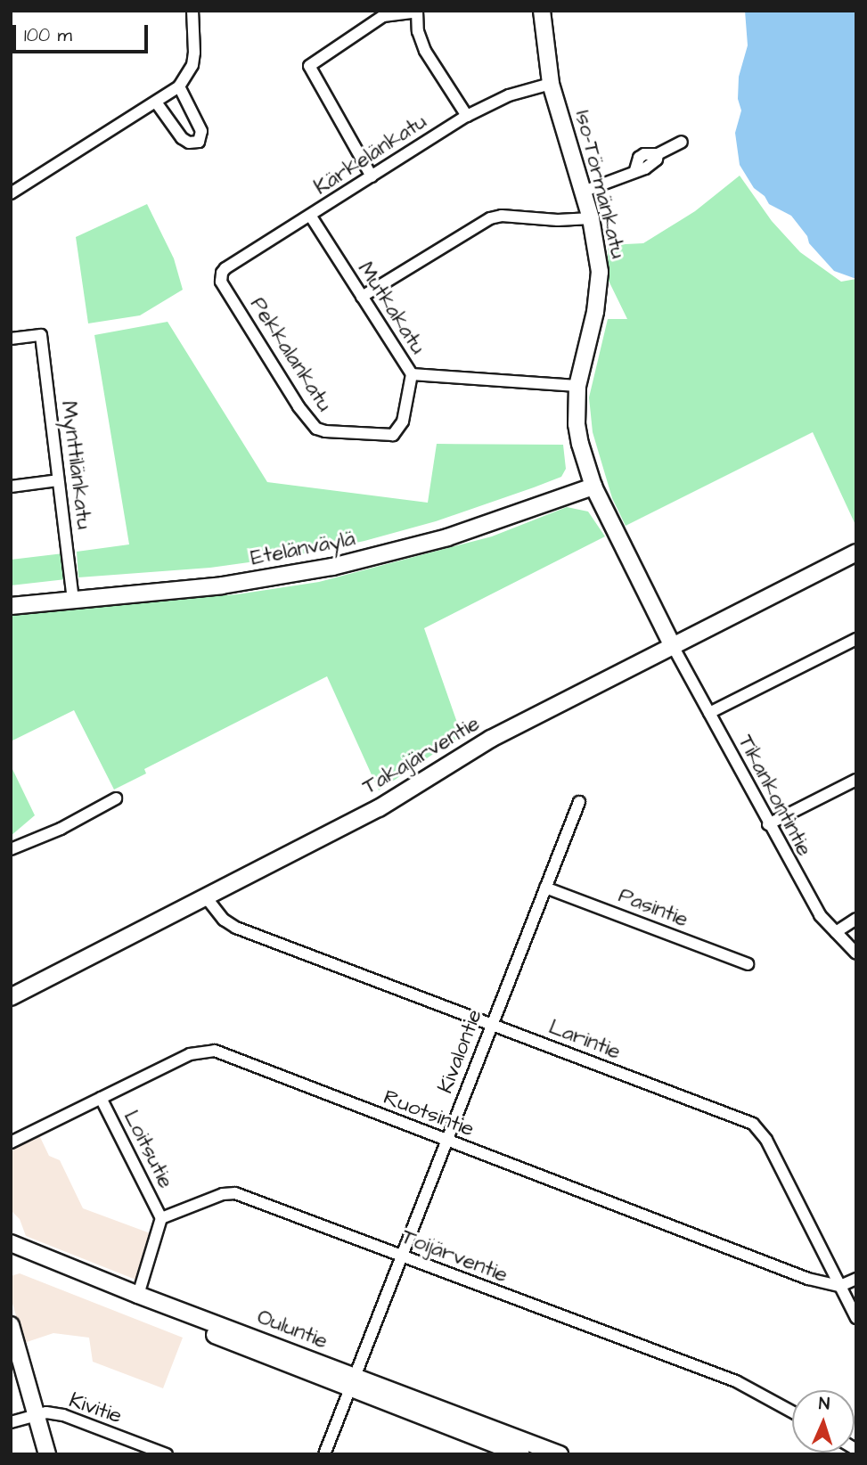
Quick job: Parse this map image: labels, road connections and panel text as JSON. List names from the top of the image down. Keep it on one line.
{"streets":{"street":["Kärkelänkatu","Iso-Törmänkatu","Mutkakatu","Pekkalankatu","Mynttilänkatu","Etelänväylä","Takajärventie","Tikankontintie","Pasintie","Larintie","Kivalontie","Ruotsintie","Loitsutie","Toijärventie","Ouluntie","Kivitie"]},"crossings":[["Kärkelänkatu","Iso-Törmänkatu"],["Kärkelänkatu","Mutkakatu"],["Kärkelänkatu","Pekkalankatu"],["Iso-Törmänkatu","Mutkakatu"],["Iso-Törmänkatu","Etelänväylä"],["Iso-Törmänkatu","Takajärventie"],["Iso-Törmänkatu","Tikankontintie"],["Mutkakatu","Pekkalankatu"],["Mynttilänkatu","Etelänväylä"],["Takajärventie","Tikankontintie"],["Takajärventie","Larintie"],["Pasintie","Kivalontie"],["Larintie","Kivalontie"],["Larintie","Ruotsintie"],["Kivalontie","Ruotsintie"],["Kivalontie","Toijärventie"],["Kivalontie","Ouluntie"],["Ruotsintie","Loitsutie"],["Loitsutie","Toijärventie"]],"scale_bar":"100 m","north":"top"}
